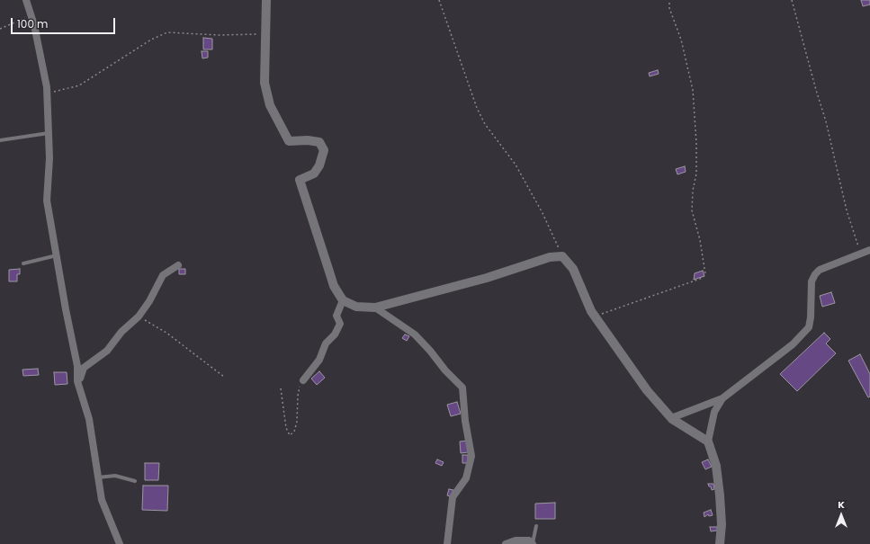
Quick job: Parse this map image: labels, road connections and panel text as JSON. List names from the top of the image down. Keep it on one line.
{"scale_bar":"100 m","north":"top"}
